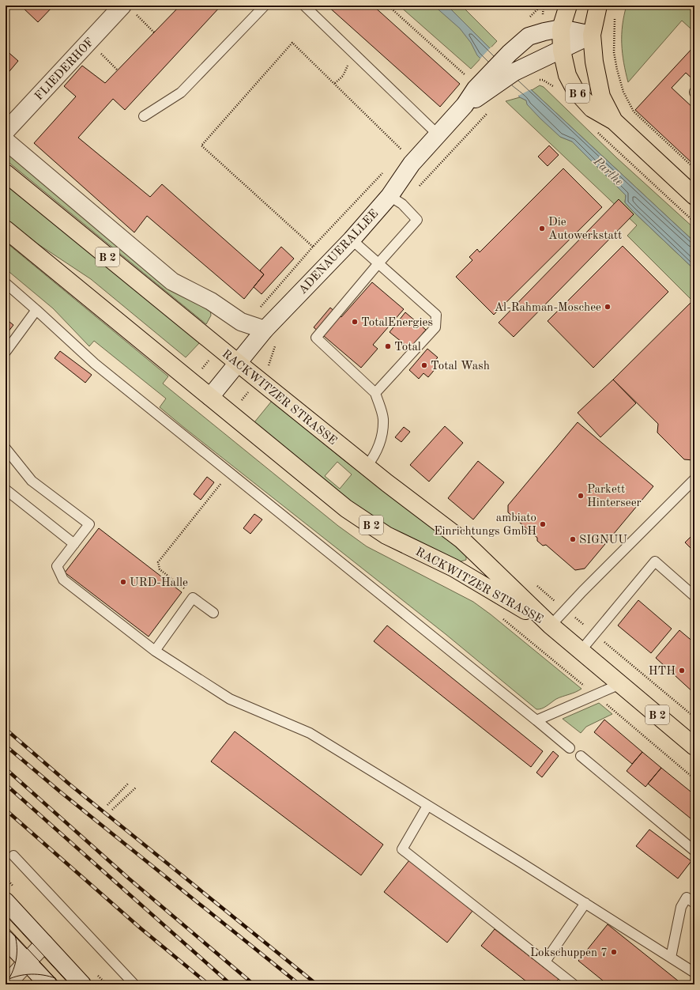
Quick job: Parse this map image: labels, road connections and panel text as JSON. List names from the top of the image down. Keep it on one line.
{"streets":{"main road":["FLIEDERHOF","B 6","ADENAUERALLEE","B 2","RACKWITZER STRASSE"]},"crossings":[["B 6","ADENAUERALLEE"],["ADENAUERALLEE","RACKWITZER STRASSE"]],"water":["Parthe"],"places":["Die Autowerkstatt","Al-Rahman-Moschee","TotalEnergies","Total","Total Wash","Parkett Hinterseer","ambiato Einrichtungs GmbH","SIGNUU","URD-Halle","HTH","Lokschuppen 7"]}
